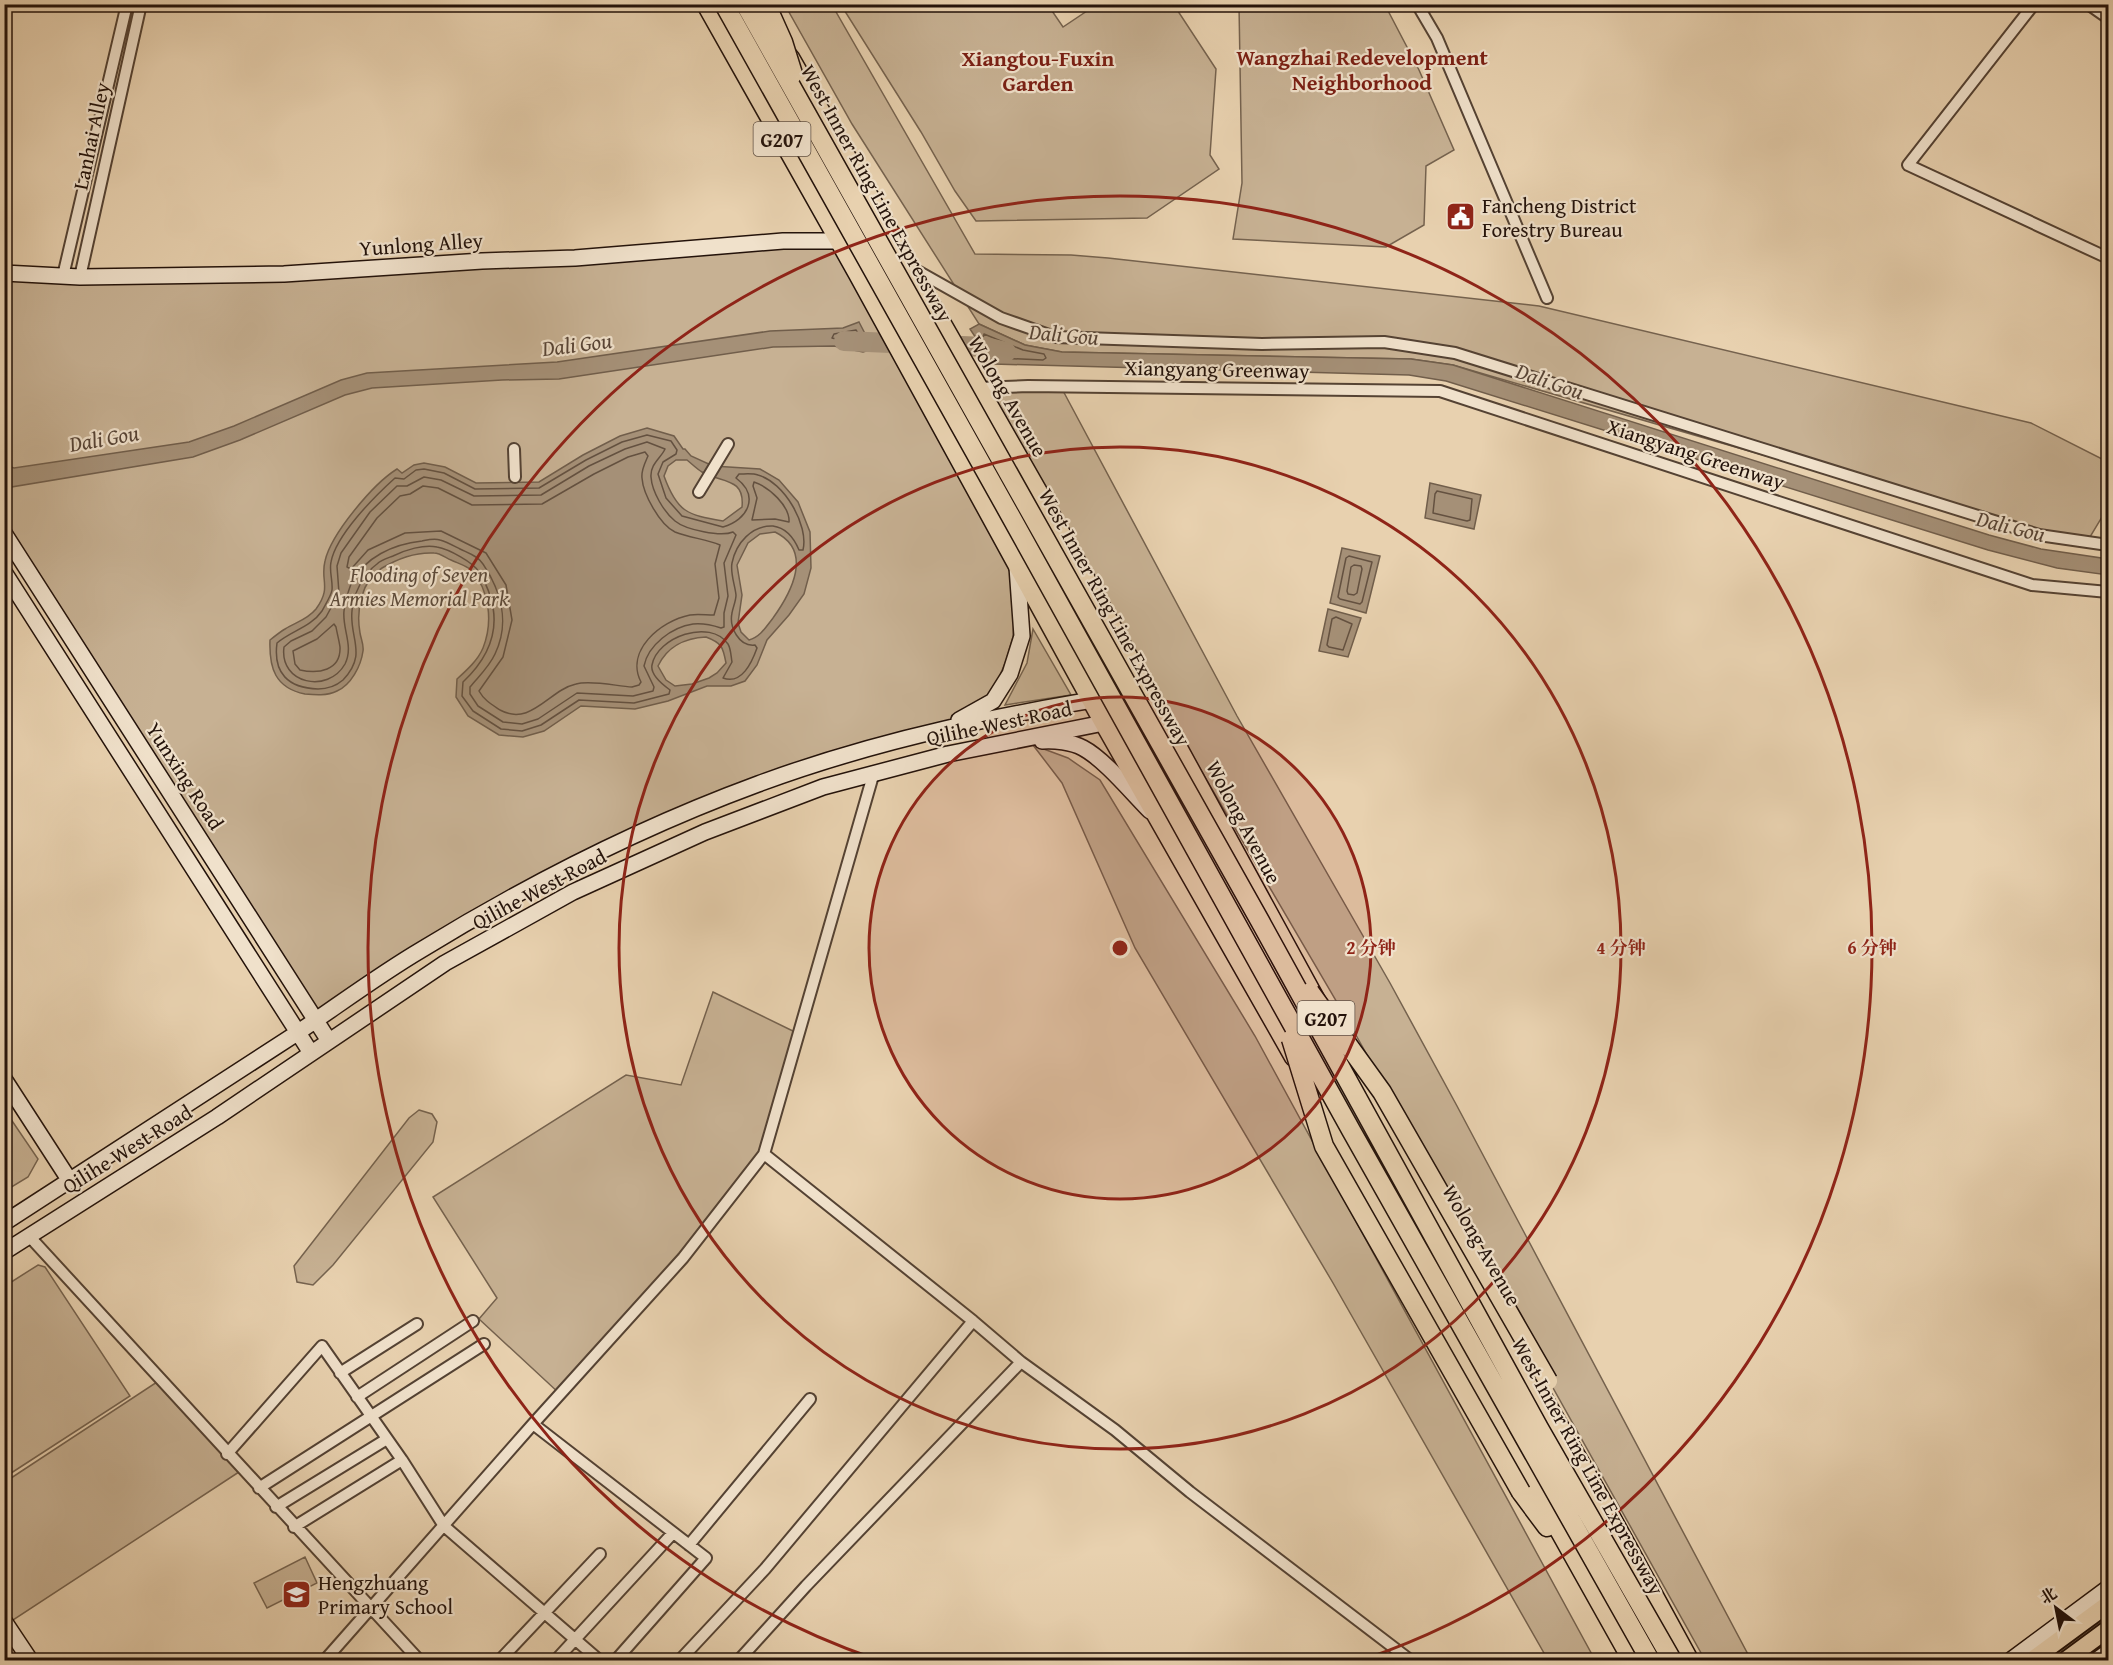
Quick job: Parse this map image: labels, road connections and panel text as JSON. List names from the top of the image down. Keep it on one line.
{"streets":{"highway":["G207","West Inner Ring Line Expressway","Wolong Avenue"],"street":["Lanhai Alley","Yunlong Alley","Xiangyang Greenway","Qilihe West Road","Yunxing Road"]},"crossings":[["Lanhai Alley","Yunlong Alley"],["G207","Yunlong Alley"],["G207","Qilihe West Road"],["Xiangyang Greenway","Wolong Avenue"],["Wolong Avenue","Qilihe West Road"],["Qilihe West Road","Yunxing Road"]],"districts":["Wangzhai Redevelopment Neighborhood","Xiangtou-Fuxin Garden"],"water":["Dali Gou"],"parks":["Flooding of Seven Armies Memorial Park"],"places":{"public building":["Fancheng District Forestry Bureau"],"school or university":["Hengzhuang Primary School"]},"north":"top left","rings":["2 分钟","4 分钟","6 分钟"]}
